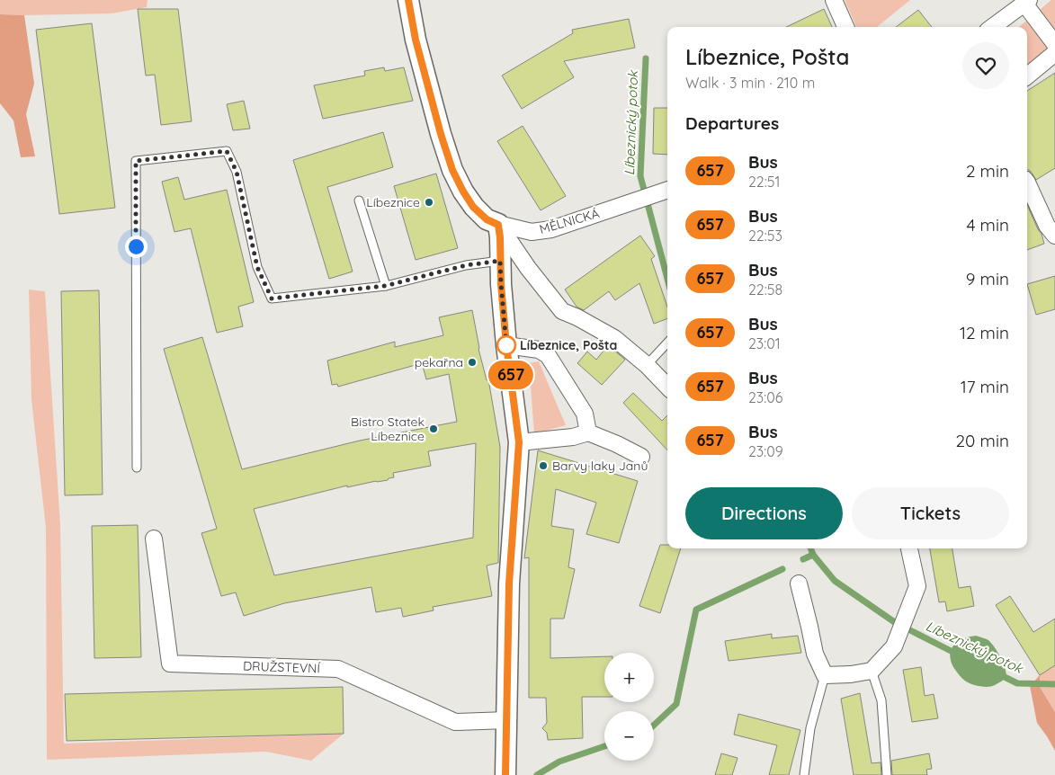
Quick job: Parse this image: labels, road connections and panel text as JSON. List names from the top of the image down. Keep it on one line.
{"streets":{"street":["MĚLNICKÁ","DRUŽSTEVNÍ"]},"water":["Líbeznický potok"],"places":["Líbeznice","Líbeznice, Pošta","pekařna","Bistro Statek Líbeznice","Barvy laky Janů"],"lines":["bus line 657"],"page":{"on_map":"657","heading":[["Líbeznice, Pošta","Walk · 3 min · 210 m"],"Departures"],"list":[{"mark":"657","name":"Bus","note":"22:51","value":"2 min"},{"mark":"657","name":"Bus","note":"22:53","value":"4 min"},{"mark":"657","name":"Bus","note":"22:58","value":"9 min"},{"mark":"657","name":"Bus","note":"23:01","value":"12 min"},{"mark":"657","name":"Bus","note":"23:06","value":"17 min"},{"mark":"657","name":"Bus","note":"23:09","value":"20 min"}],"buttons":["Directions","Tickets"],"map_buttons":["+","−"]}}
